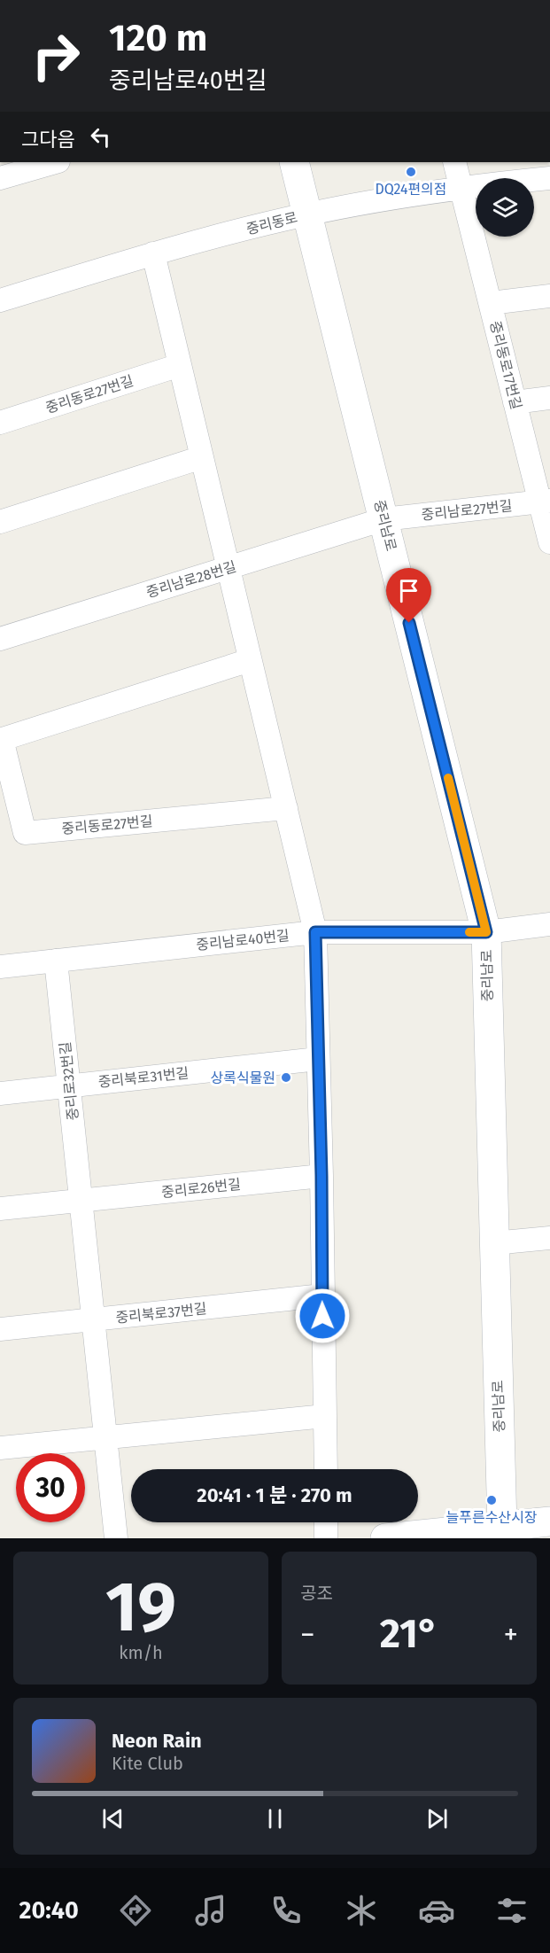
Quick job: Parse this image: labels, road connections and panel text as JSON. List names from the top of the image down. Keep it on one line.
{"streets":{"main road":["중리남로"],"street":["중리동로","중리동로17번길","중리동로27번길","중리남로27번길","중리남로28번길","중리남로40번길","중리북로31번길","중리로32번길","중리로26번길","중리북로37번길"]},"crossings":[["중리동로","중리동로17번길"],["중리동로","중리남로"],["중리동로17번길","중리남로27번길"],["중리남로27번길","중리남로"],["중리남로27번길","중리남로28번길"],["중리남로","중리남로28번길"],["중리남로","중리남로40번길"],["중리남로40번길","중리로32번길"],["중리북로31번길","중리로32번길"],["중리로32번길","중리로26번길"],["중리로32번길","중리북로37번길"]],"places":["DQ24편의점","상록식물원","늘푸른수산시장"],"page":{"turn":["120 m","중리남로40번길"],"then":"그다음","limit":"30","trip":"20:41 · 1 분 · 270 m","tile":[["19","km/h"],"공조"],"heat":["−","21°","+"],"song":["Neon Rain","Kite Club"],"tabs":"20:40"}}
